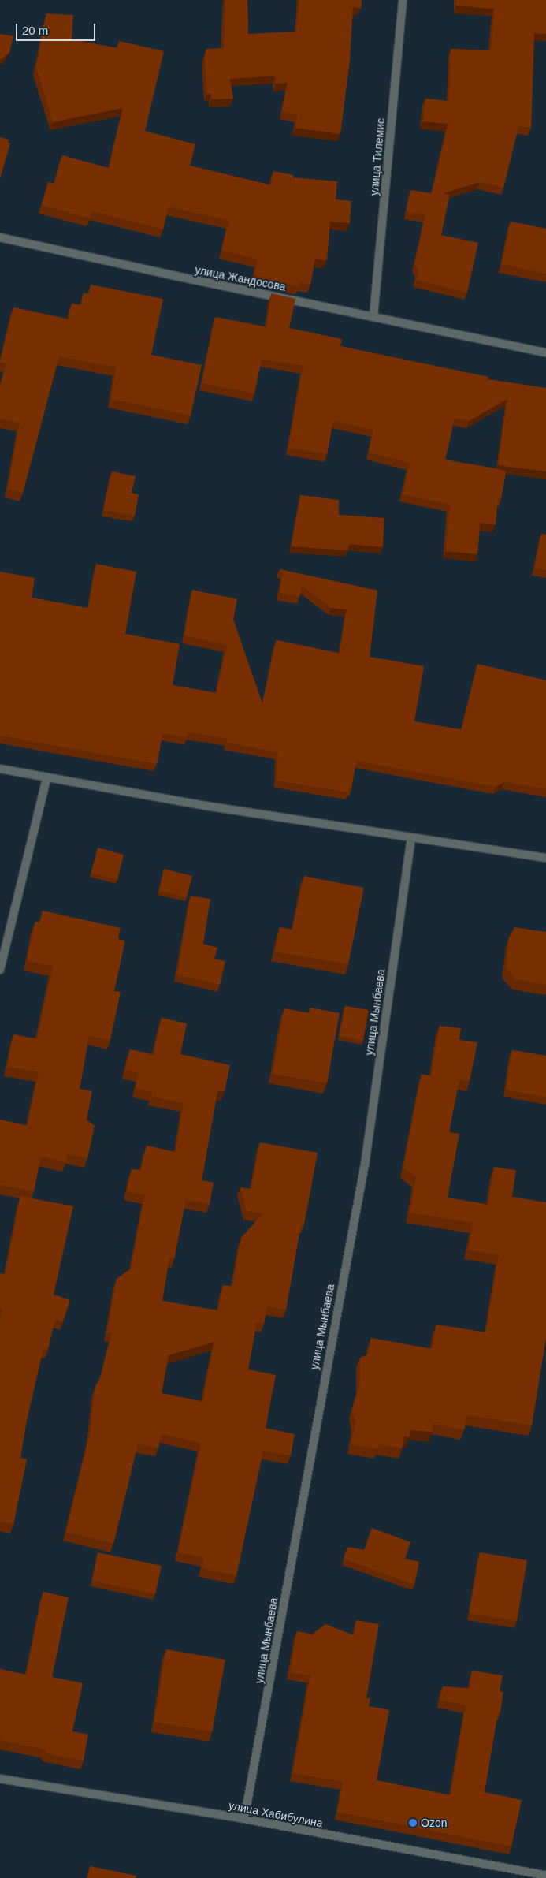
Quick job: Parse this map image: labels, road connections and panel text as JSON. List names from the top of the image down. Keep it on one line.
{"streets":{"street":["улица Тилемис","улица Жандосова","улица Мынбаева","улица Хабибулина"]},"crossings":[["улица Тилемис","улица Жандосова"],["улица Мынбаева","улица Хабибулина"]],"places":["Ozon"],"scale_bar":"20 m"}
